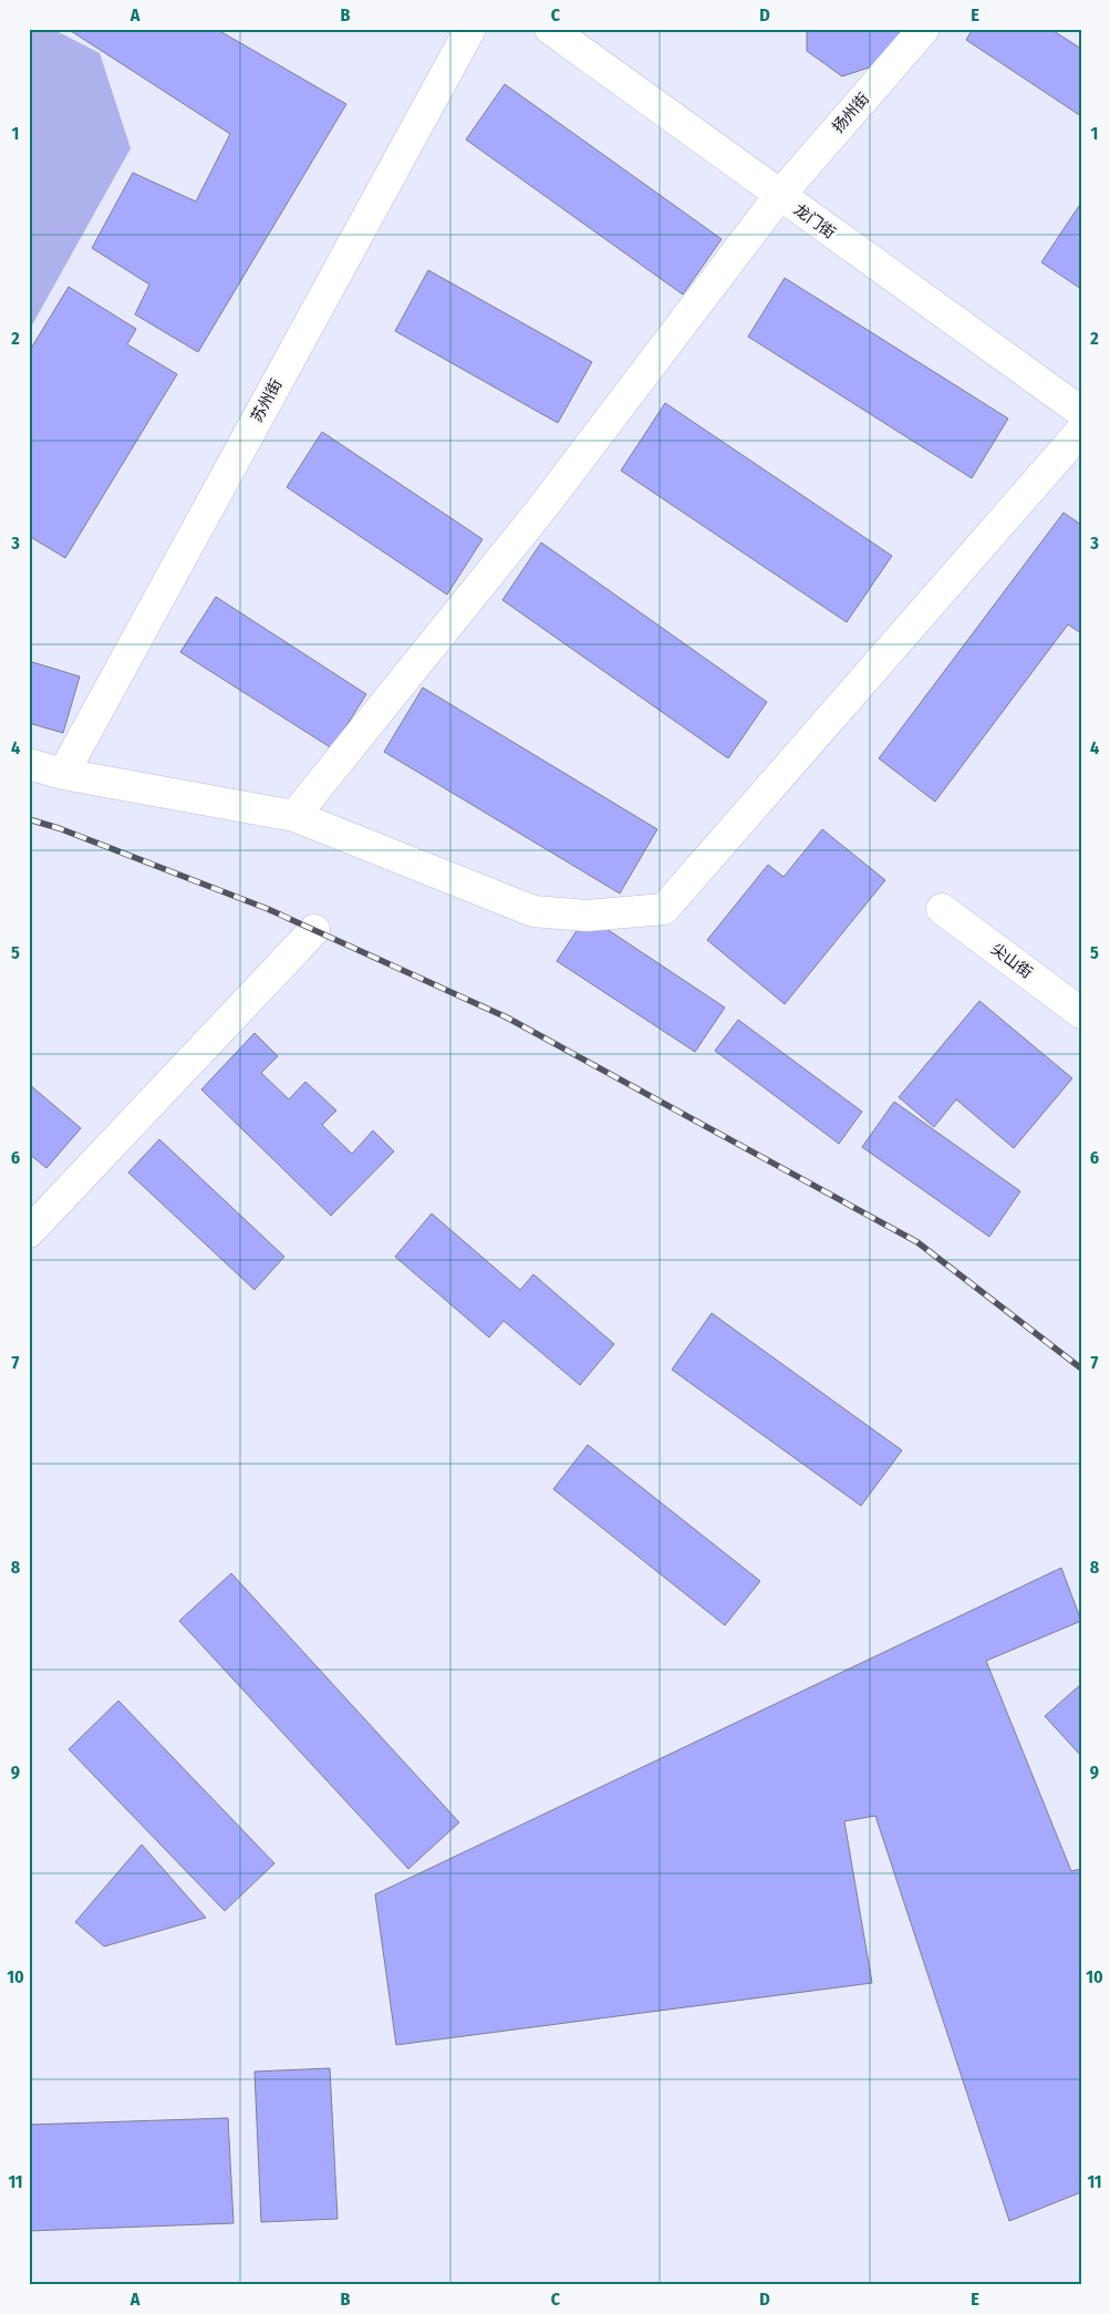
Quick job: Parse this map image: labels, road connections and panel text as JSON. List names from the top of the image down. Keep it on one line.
{"streets":{"street":["扬州街","龙门街","苏州街","尖山街"]},"crossings":[["扬州街","龙门街"]],"grid":{"columns":["A","B","C","D","E"],"rows":["1","2","3","4","5","6","7","8","9","10","11"]}}
